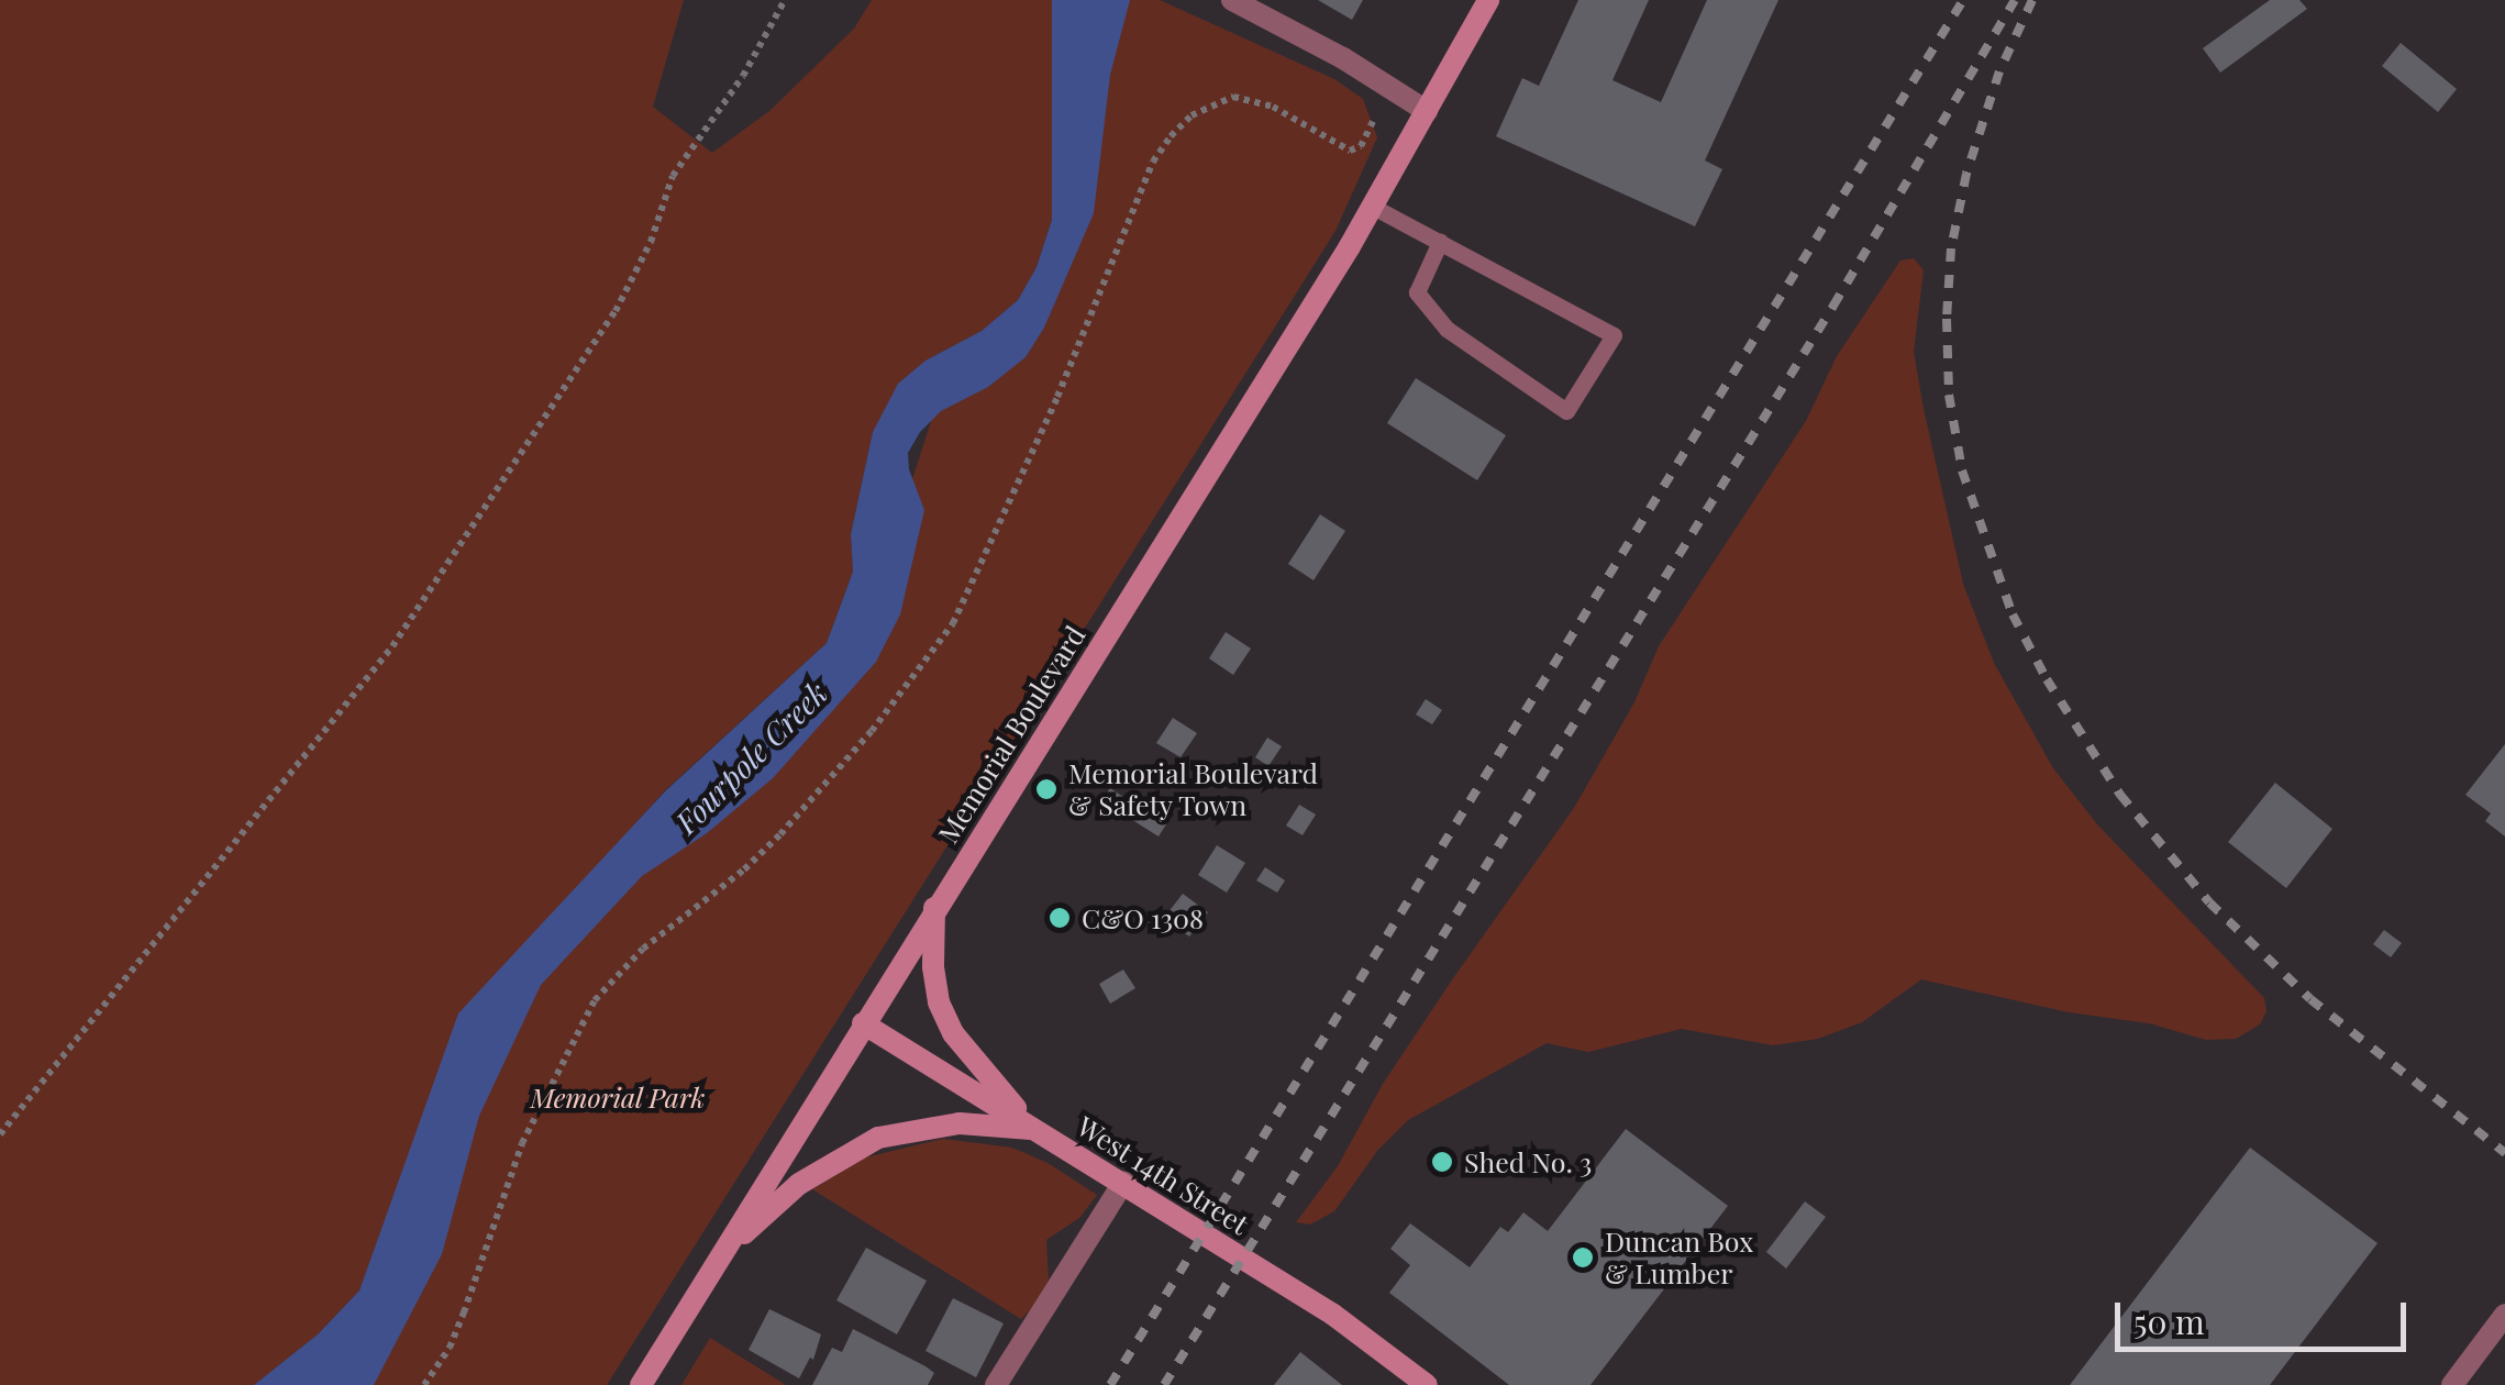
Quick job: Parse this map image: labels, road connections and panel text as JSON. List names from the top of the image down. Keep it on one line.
{"streets":{"street":["Memorial Boulevard","West 14th Street"]},"crossings":[["Memorial Boulevard","West 14th Street"]],"water":["Fourpole Creek"],"parks":["Memorial Park"],"places":["Memorial Boulevard & Safety Town","C&O 1308","Shed No. 3","Duncan Box & Lumber"],"scale_bar":"50 m"}
